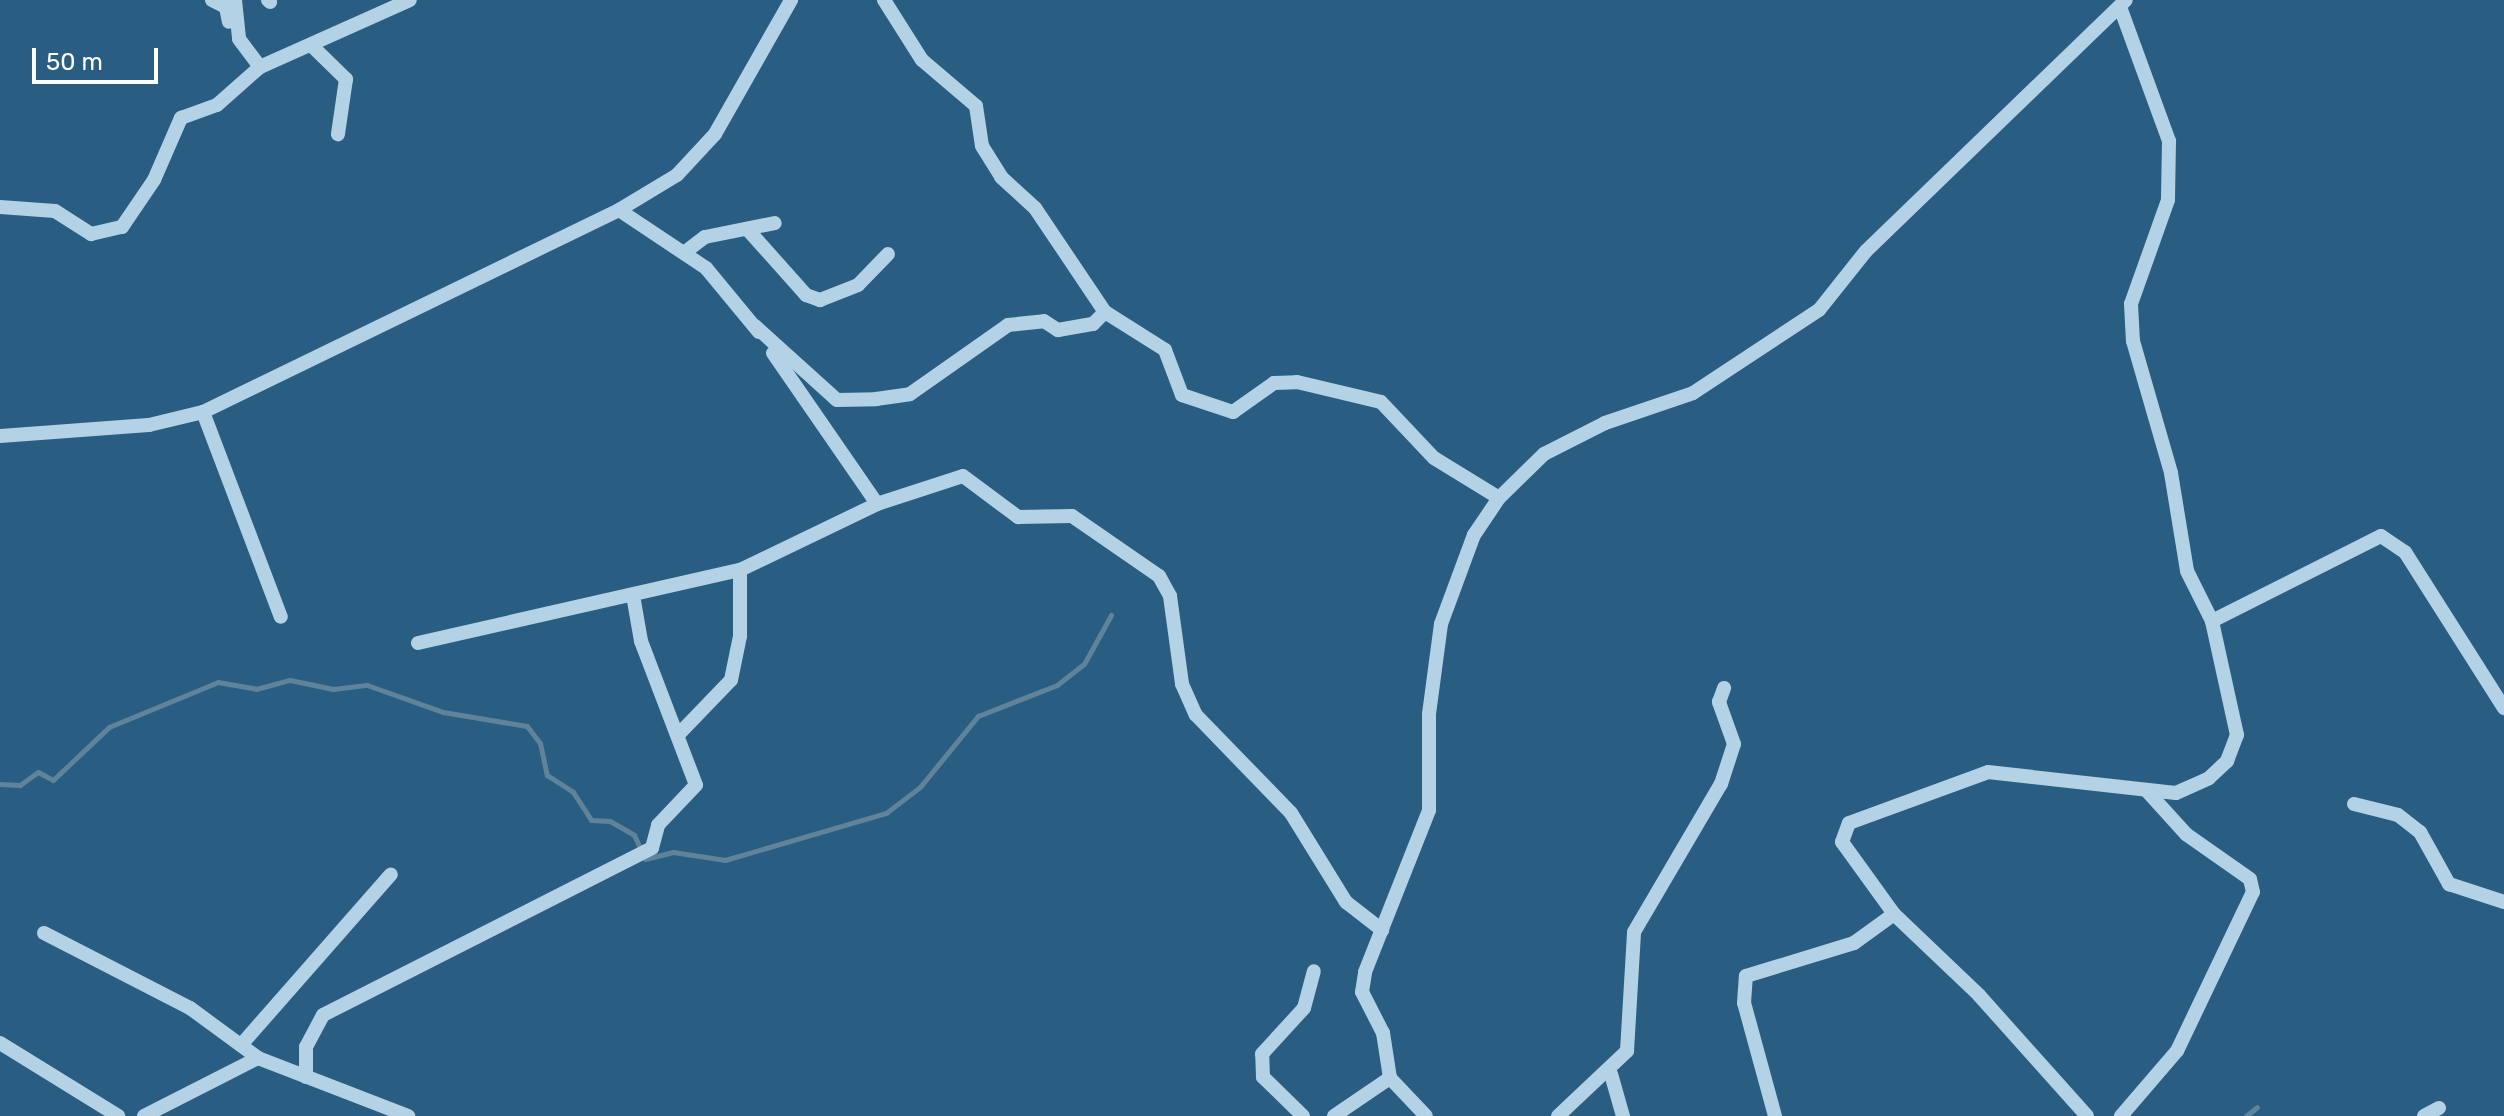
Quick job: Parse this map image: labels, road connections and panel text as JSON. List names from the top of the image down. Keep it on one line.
{"scale_bar":"50 m"}
